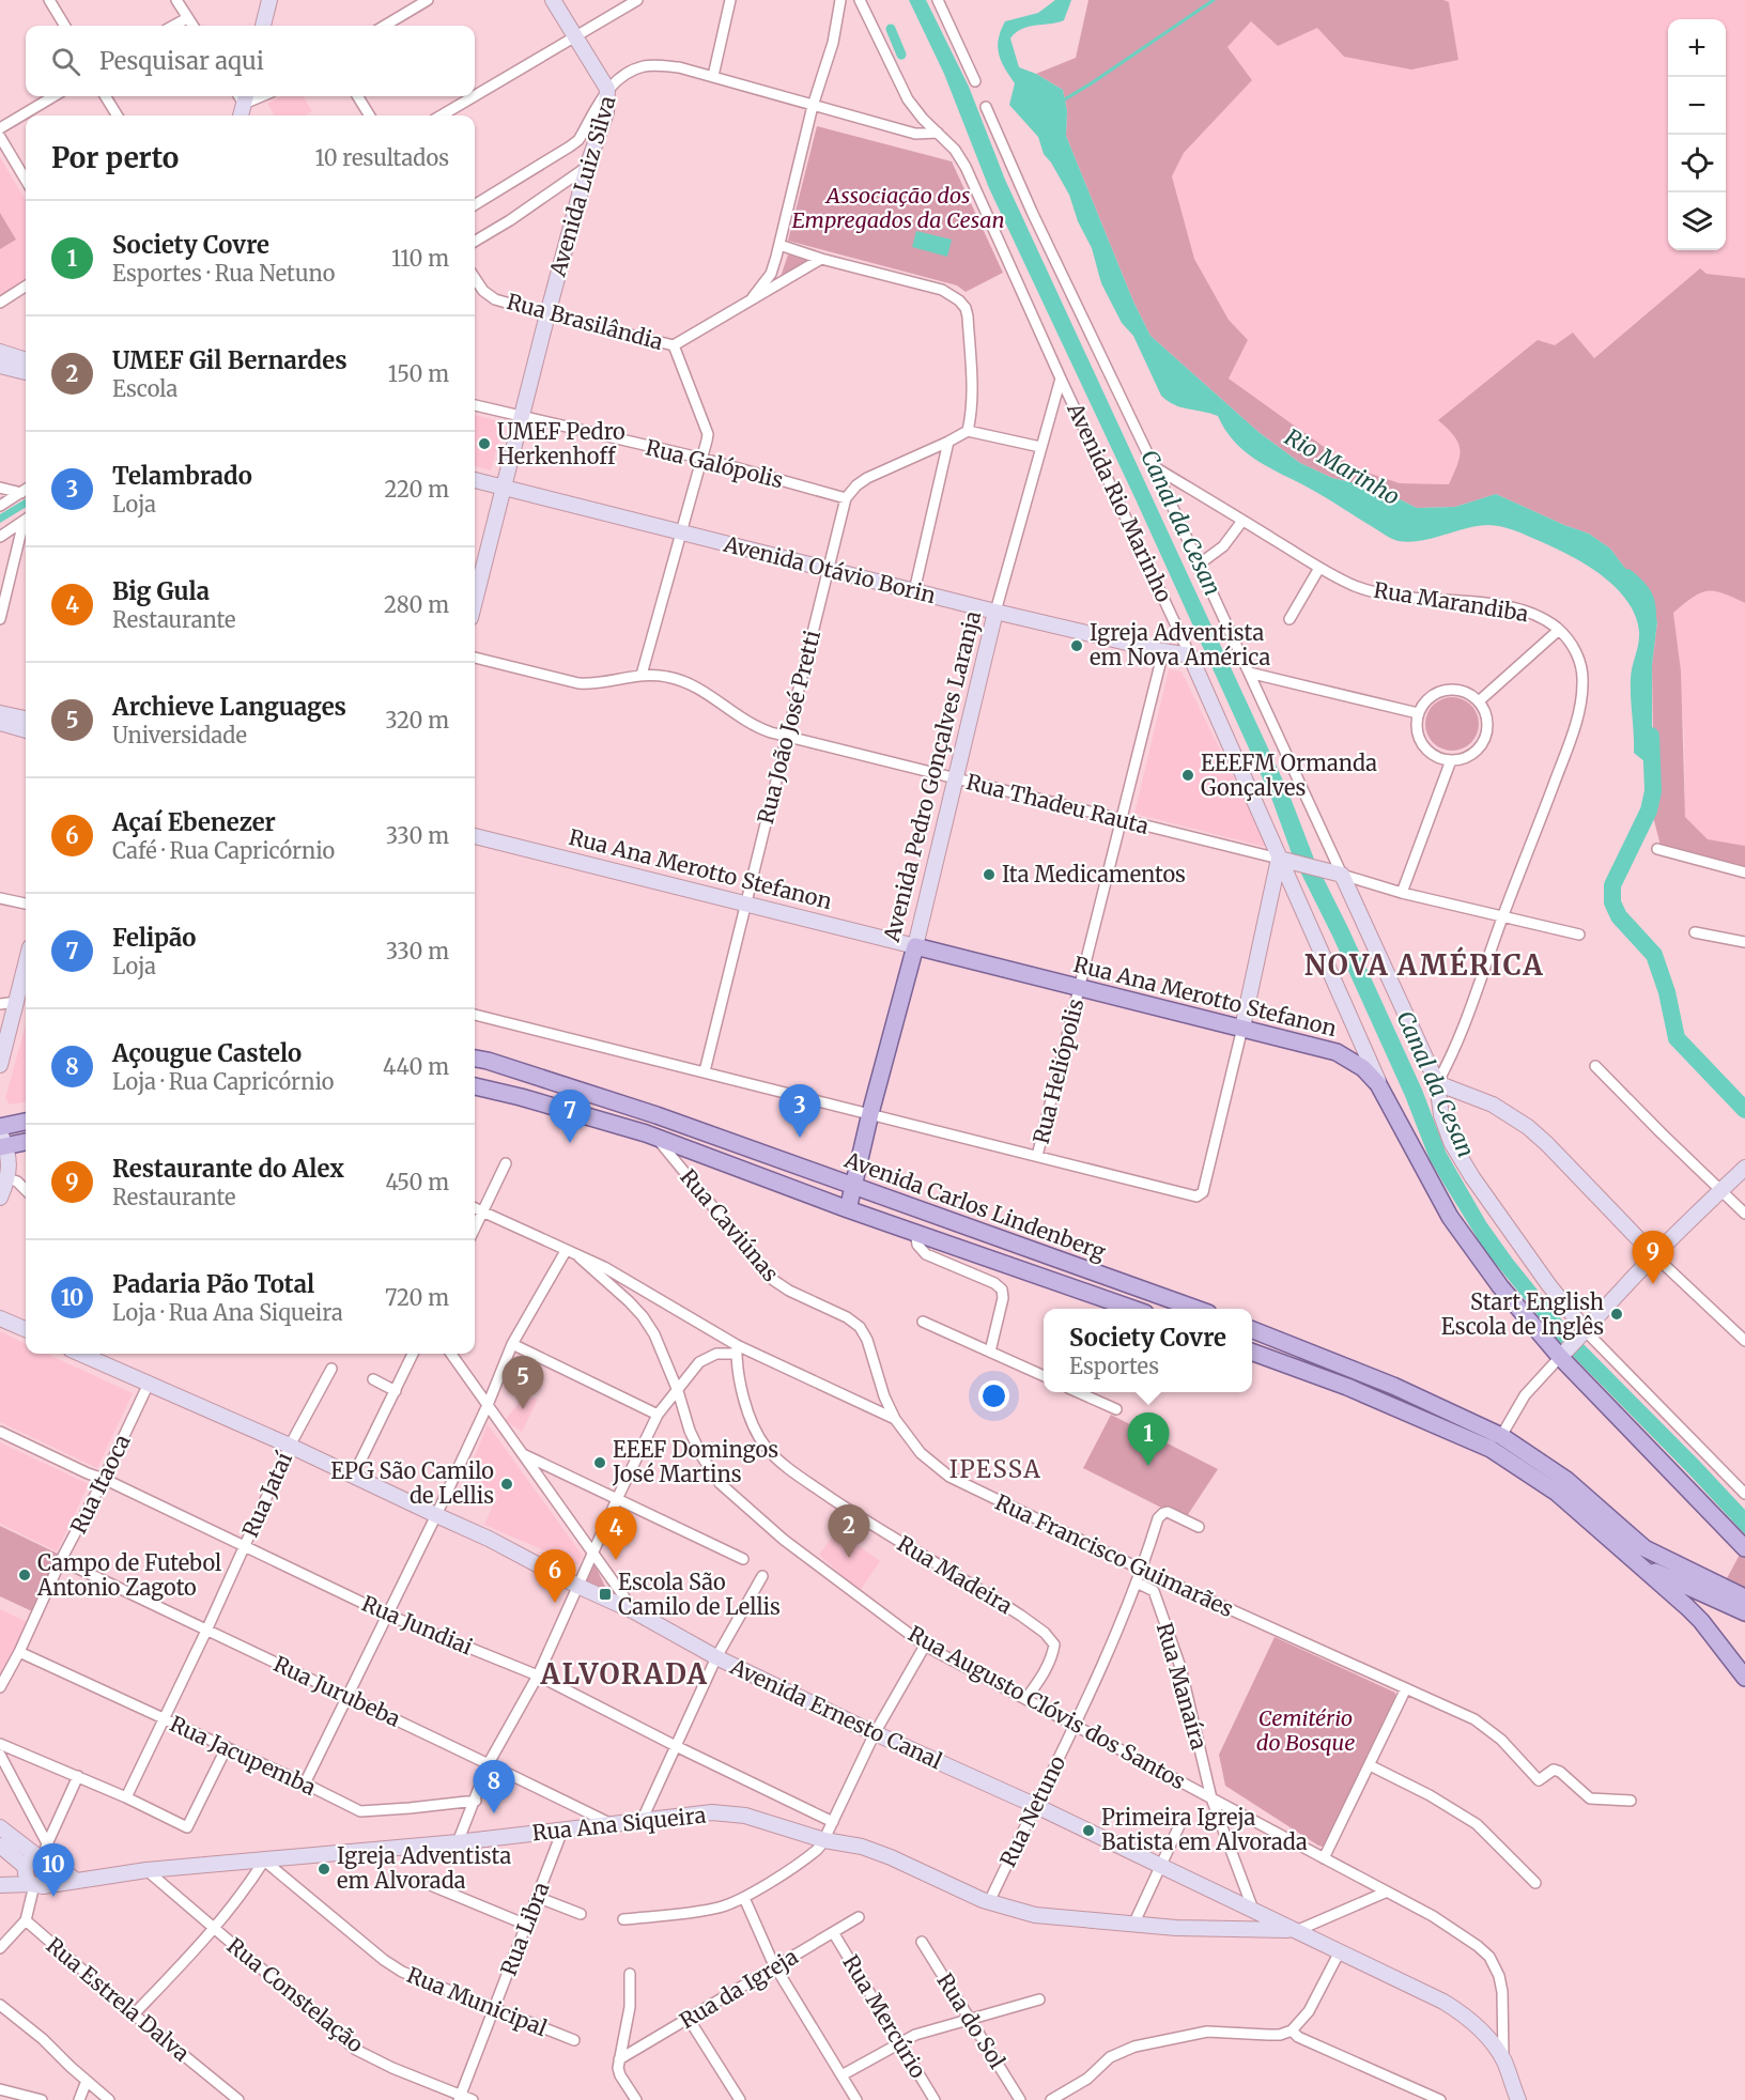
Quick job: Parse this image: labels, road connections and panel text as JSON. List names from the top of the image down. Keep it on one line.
{"streets":{"main road":["Avenida Pedro Gonçalves Laranja","Rua Ana Merotto Stefanon","Avenida Carlos Lindenberg"],"street":["Avenida Luiz Silva","Rua Brasilândia","Rua Galópolis","Avenida Rio Marinho","Avenida Otávio Borin","Rua Marandiba","Rua João José Pretti","Rua Thadeu Rauta","Rua Heliópolis","Rua Caviúnas","Rua Itaoca","Rua Jataí","Rua Francisco Guimarães","Rua Madeira","Rua Jundiai","Rua Manaíra","Rua Jurubeba","Rua Augusto Clóvis dos Santos","Avenida Ernesto Canal","Rua Jacupemba","Rua Netuno","Rua Ana Siqueira","Rua Libra","Rua da Igreja","Rua Constelação","Rua Estrela Dalva","Rua Municipal","Rua Mercúrio","Rua do Sol"]},"crossings":[["Avenida Luiz Silva","Rua Brasilândia"],["Avenida Luiz Silva","Rua Galópolis"],["Avenida Luiz Silva","Avenida Rio Marinho"],["Avenida Luiz Silva","Avenida Otávio Borin"],["Rua Galópolis","Rua João José Pretti"],["Avenida Rio Marinho","Avenida Otávio Borin"],["Avenida Rio Marinho","Avenida Pedro Gonçalves Laranja"],["Avenida Rio Marinho","Rua Thadeu Rauta"],["Avenida Rio Marinho","Rua Ana Merotto Stefanon"],["Avenida Otávio Borin","Rua João José Pretti"],["Avenida Otávio Borin","Avenida Pedro Gonçalves Laranja"],["Avenida Otávio Borin","Rua Heliópolis"],["Rua Marandiba","Rua Thadeu Rauta"],["Rua João José Pretti","Rua Thadeu Rauta"],["Rua João José Pretti","Rua Ana Merotto Stefanon"],["Avenida Pedro Gonçalves Laranja","Rua Thadeu Rauta"],["Avenida Pedro Gonçalves Laranja","Rua Ana Merotto Stefanon"],["Avenida Pedro Gonçalves Laranja","Avenida Carlos Lindenberg"],["Rua Thadeu Rauta","Rua Heliópolis"],["Rua Ana Merotto Stefanon","Rua Heliópolis"],["Avenida Carlos Lindenberg","Rua Caviúnas"],["Rua Caviúnas","Rua Francisco Guimarães"],["Rua Itaoca","Rua Jundiai"],["Rua Itaoca","Rua Jurubeba"],["Rua Itaoca","Avenida Ernesto Canal"],["Rua Itaoca","Rua Jacupemba"],["Rua Jataí","Rua Jundiai"],["Rua Jataí","Rua Jurubeba"],["Rua Jataí","Avenida Ernesto Canal"],["Rua Jataí","Rua Jacupemba"],["Rua Francisco Guimarães","Rua Madeira"],["Rua Francisco Guimarães","Rua Augusto Clóvis dos Santos"],["Rua Francisco Guimarães","Rua Netuno"],["Rua Madeira","Rua Augusto Clóvis dos Santos"],["Rua Manaíra","Rua Augusto Clóvis dos Santos"],["Rua Manaíra","Avenida Ernesto Canal"],["Rua Manaíra","Rua Netuno"],["Rua Manaíra","Rua Ana Siqueira"],["Rua Jurubeba","Rua Ana Siqueira"],["Rua Augusto Clóvis dos Santos","Avenida Ernesto Canal"],["Rua Augusto Clóvis dos Santos","Rua Netuno"],["Avenida Ernesto Canal","Rua Netuno"],["Avenida Ernesto Canal","Rua Ana Siqueira"],["Rua Netuno","Rua Ana Siqueira"],["Rua Ana Siqueira","Rua Libra"],["Rua Ana Siqueira","Rua Constelação"],["Rua Ana Siqueira","Rua Municipal"],["Rua Libra","Rua Constelação"],["Rua Libra","Rua Municipal"],["Rua da Igreja","Rua Mercúrio"]],"districts":["NOVA AMÉRICA","IPESSA","ALVORADA"],"water":["Rio Marinho","Canal da Cesan"],"parks":["Associação dos Empregados da Cesan","Cemitério do Bosque"],"places":{"other":["UMEF Pedro Herkenhoff","Igreja Adventista em Nova América","EEEFM Ormanda Gonçalves","Ita Medicamentos","Start English Escola de Inglês","EEEF Domingos José Martins","EPG São Camilo de Lellis","Campo de Futebol Antonio Zagoto","Primeira Igreja Batista em Alvorada","Igreja Adventista em Alvorada"],"transit":["Escola São Camilo de Lellis"]},"page":{"map_buttons":["+","−"],"search":"Pesquisar aqui","heading":["Por perto","10 resultados"],"list":[{"mark":"1","name":"Society Covre","note":"Esportes · Rua Netuno","value":"110 m"},{"mark":"2","name":"UMEF Gil Bernardes","note":"Escola","value":"150 m"},{"mark":"3","name":"Telambrado","note":"Loja","value":"220 m"},{"mark":"4","name":"Big Gula","note":"Restaurante","value":"280 m"},{"mark":"5","name":"Archieve Languages","note":"Universidade","value":"320 m"},{"mark":"6","name":"Açaí Ebenezer","note":"Café · Rua Capricórnio","value":"330 m"},{"mark":"7","name":"Felipão","note":"Loja","value":"330 m"},{"mark":"8","name":"Açougue Castelo","note":"Loja · Rua Capricórnio","value":"440 m"},{"mark":"9","name":"Restaurante do Alex","note":"Restaurante","value":"450 m"},{"mark":"10","name":"Padaria Pão Total","note":"Loja · Rua Ana Siqueira","value":"720 m"}],"pins":["3","7","9","5","1","2","4","6","8","10"],"popup":["Society Covre","Esportes"]}}
